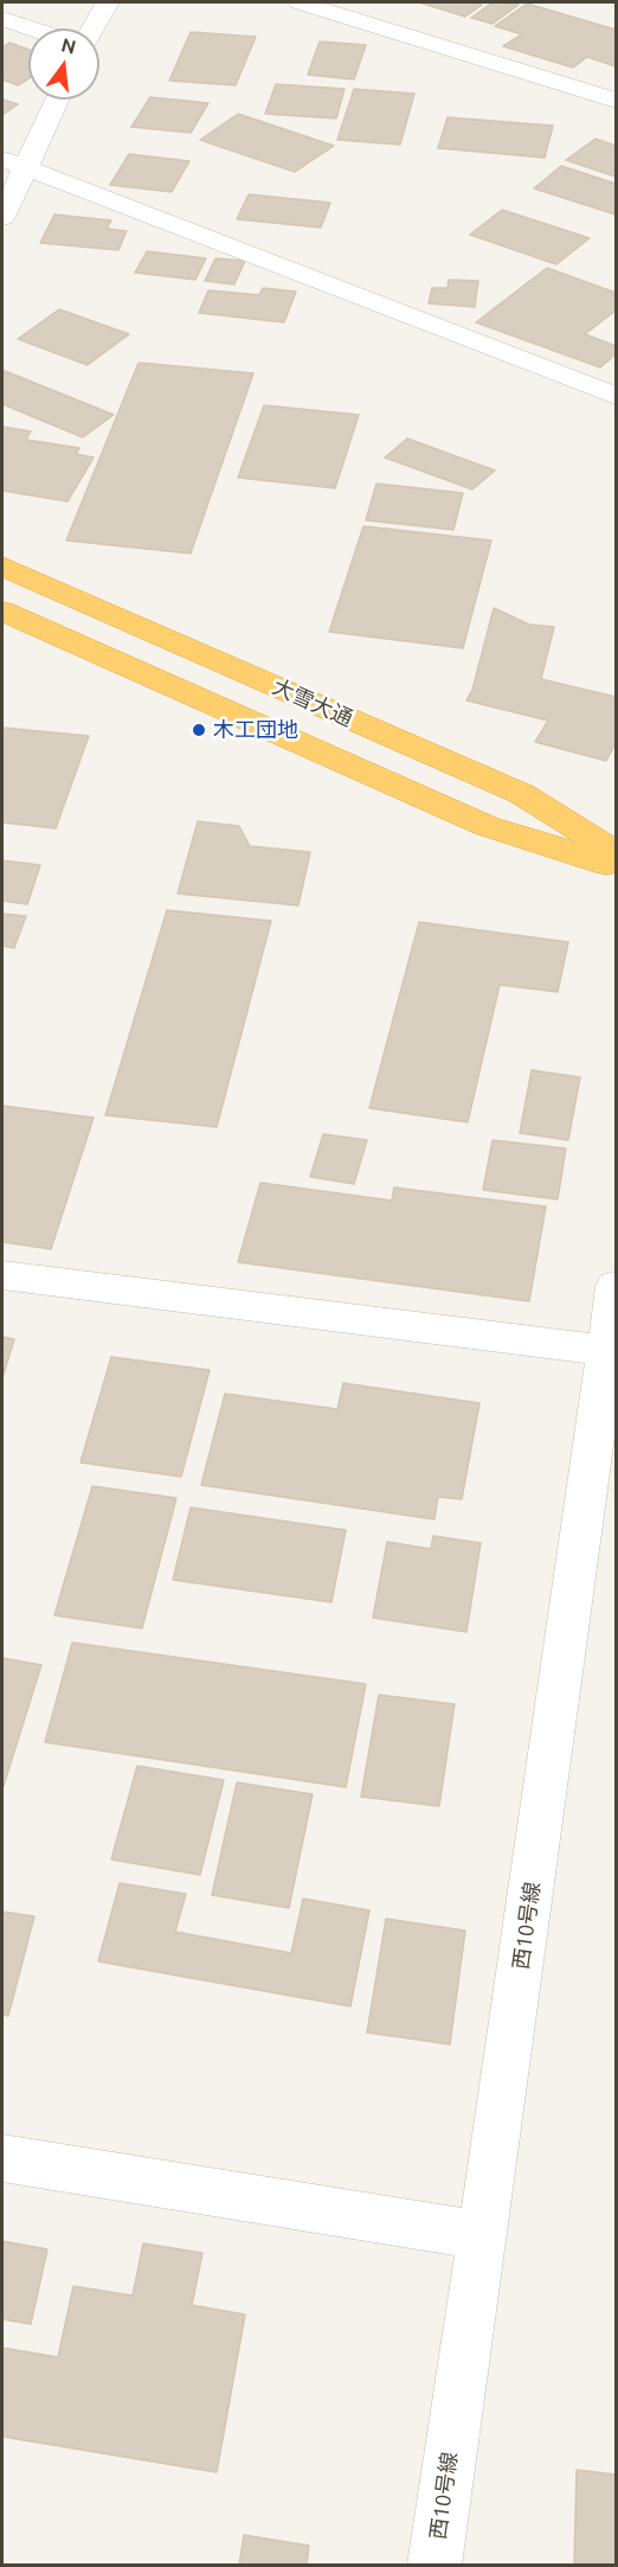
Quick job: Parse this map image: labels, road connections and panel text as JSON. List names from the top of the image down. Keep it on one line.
{"streets":{"highway":["大雪大通"],"street":["西10号線"]},"places":["木工団地"],"north":"top"}
